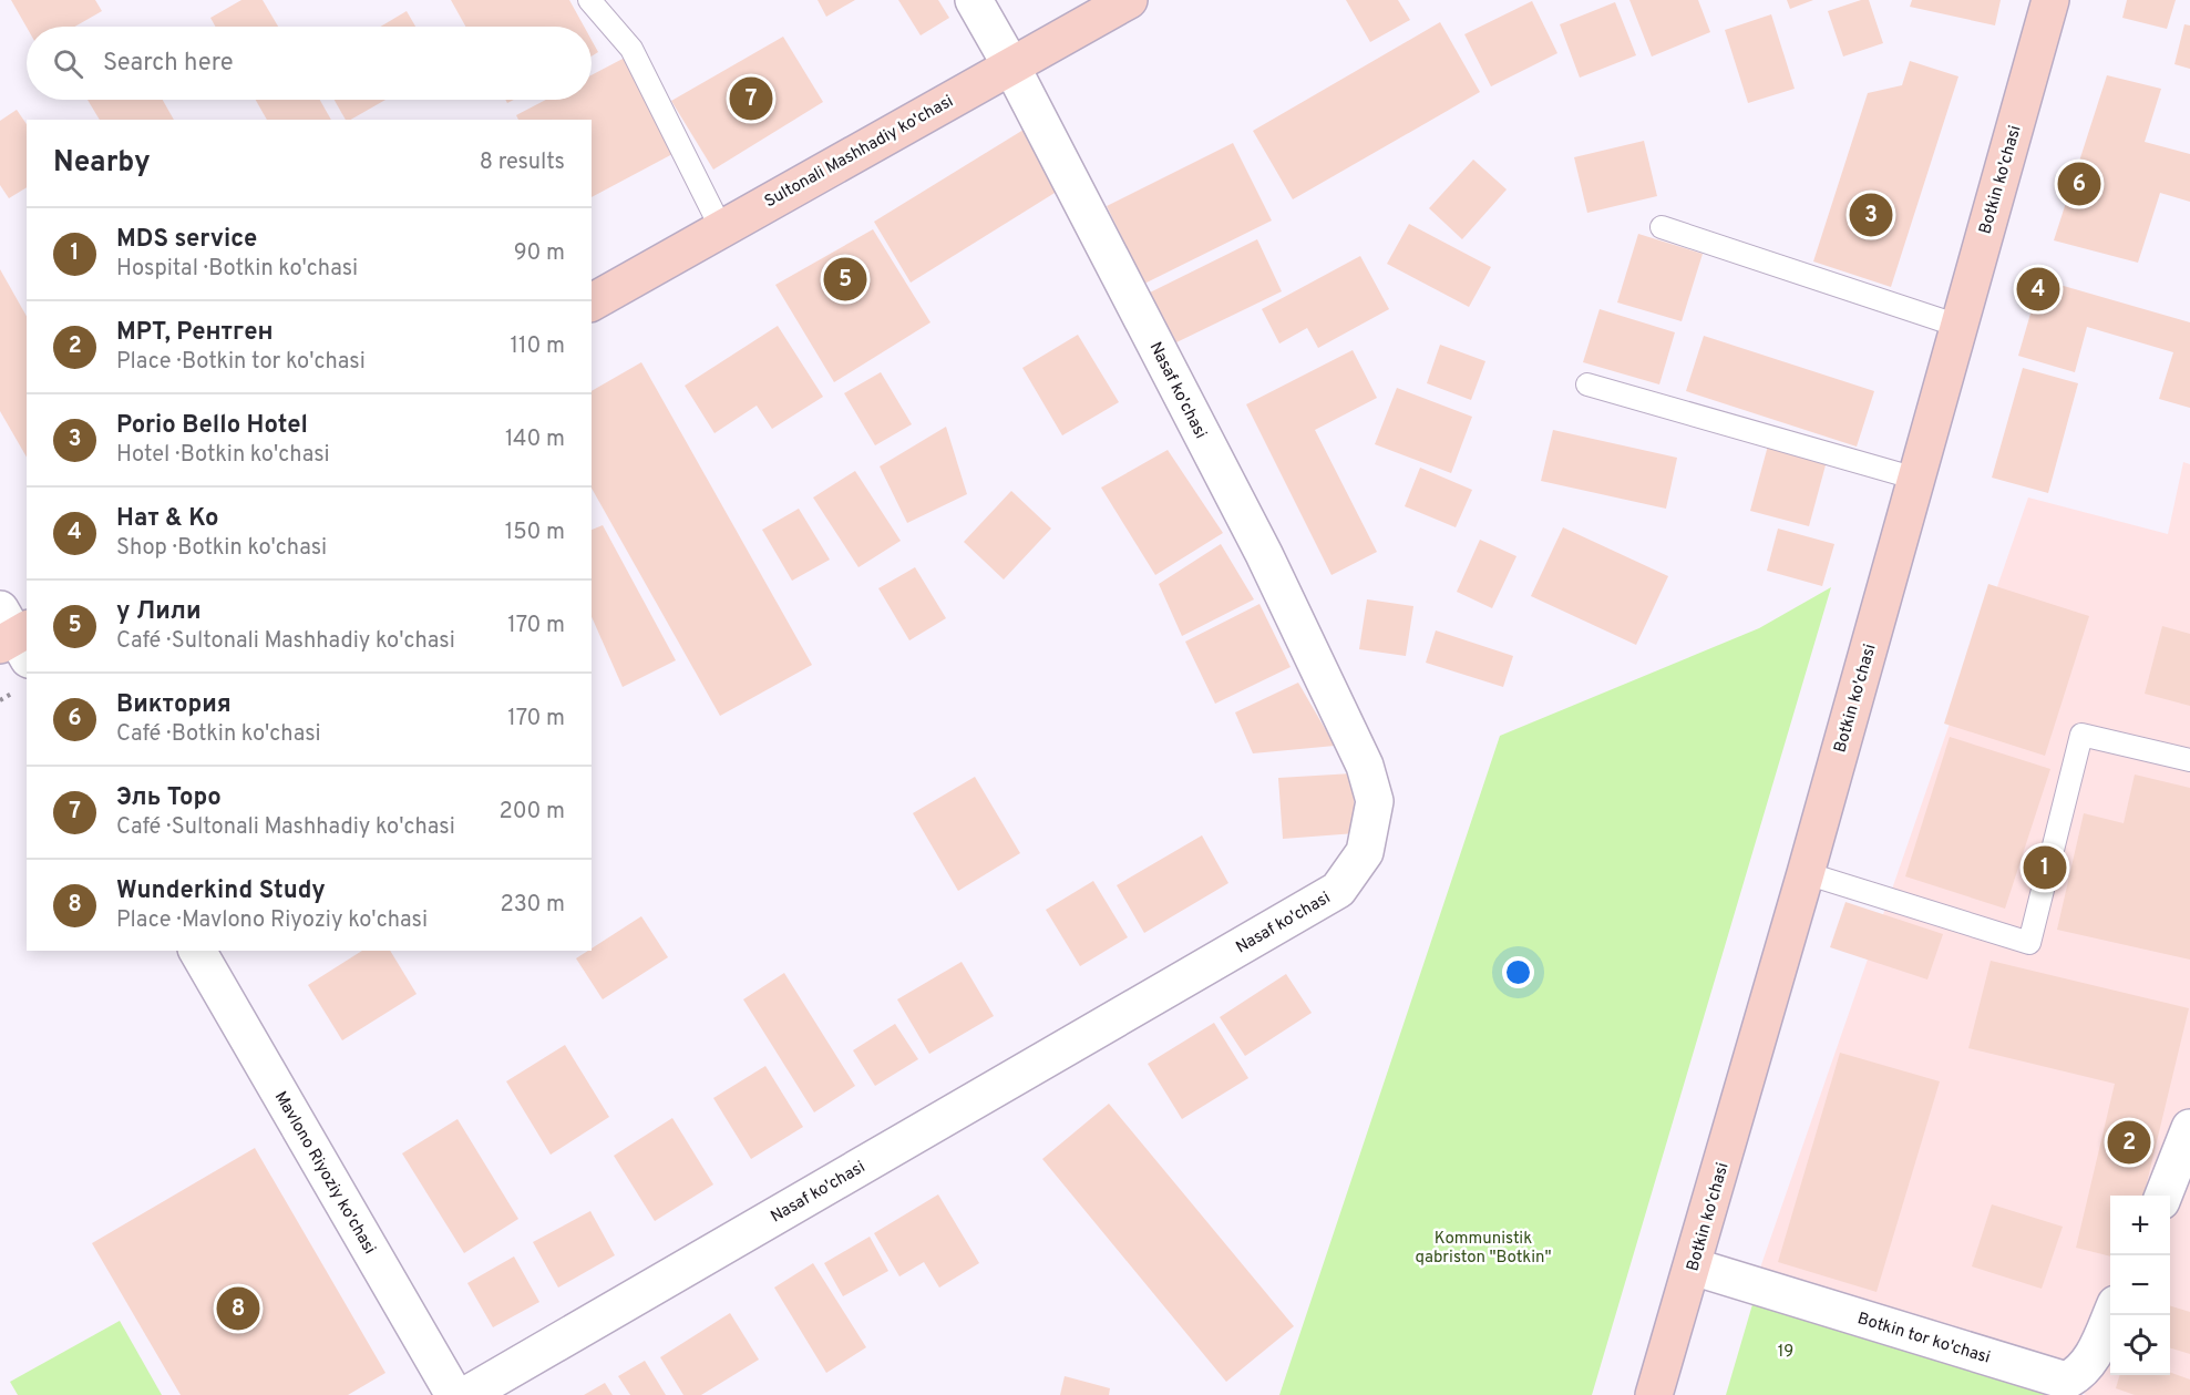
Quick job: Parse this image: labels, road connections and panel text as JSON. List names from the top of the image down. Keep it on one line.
{"streets":{"street":["Sultonali Mashhadiy ko'chasi","Botkin ko'chasi","Nasaf ko'chasi","Mavlono Riyoziy ko'chasi","Botkin tor ko'chasi"]},"crossings":[["Sultonali Mashhadiy ko'chasi","Nasaf ko'chasi"],["Botkin ko'chasi","Botkin tor ko'chasi"]],"parks":["Kommunistik qabriston \"Botkin\"","19"],"page":{"search":"Search here","pins":["7","6","3","5","4","1","2","8"],"heading":["Nearby","8 results"],"list":[{"mark":"1","name":"MDS service","note":"Hospital · Botkin ko'chasi","value":"90 m"},{"mark":"2","name":"МРТ, Рентген","note":"Place · Botkin tor ko'chasi","value":"110 m"},{"mark":"3","name":"Porio Bello Hotel","note":"Hotel · Botkin ko'chasi","value":"140 m"},{"mark":"4","name":"Нат & Ко","note":"Shop · Botkin ko'chasi","value":"150 m"},{"mark":"5","name":"у Лили","note":"Café · Sultonali Mashhadiy ko'chasi","value":"170 m"},{"mark":"6","name":"Виктория","note":"Café · Botkin ko'chasi","value":"170 m"},{"mark":"7","name":"Эль Торо","note":"Café · Sultonali Mashhadiy ko'chasi","value":"200 m"},{"mark":"8","name":"Wunderkind Study","note":"Place · Mavlono Riyoziy ko'chasi","value":"230 m"}],"map_buttons":["+","−"]}}
